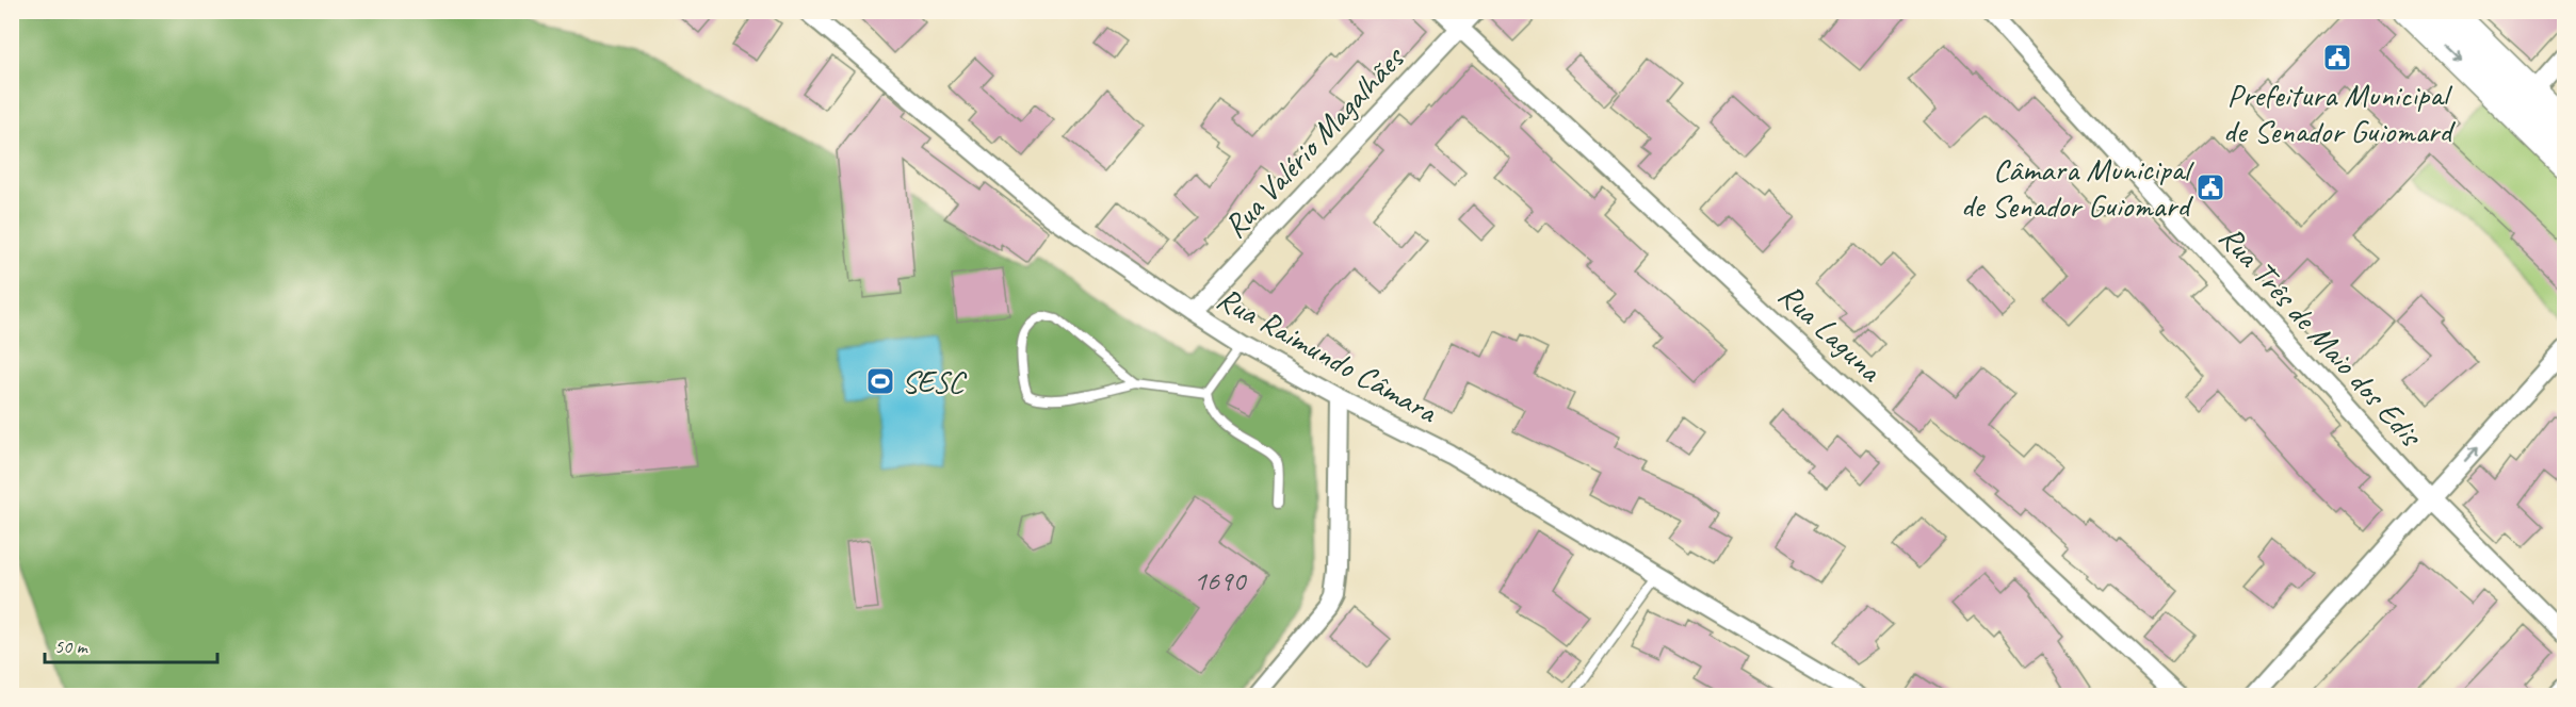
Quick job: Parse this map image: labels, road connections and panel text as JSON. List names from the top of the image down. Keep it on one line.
{"streets":{"street":["Rua Valério Magalhães","Rua Laguna","Rua Três de Maio dos Edis","Rua Raimundo Câmara"]},"crossings":[["Rua Valério Magalhães","Rua Laguna"],["Rua Valério Magalhães","Rua Raimundo Câmara"]],"places":{"public building":["Prefeitura Municipal de Senador Guiomard","Câmara Municipal de Senador Guiomard"],"sports":["SESC"]},"house_numbers":["1690"],"scale_bar":"50 m"}
